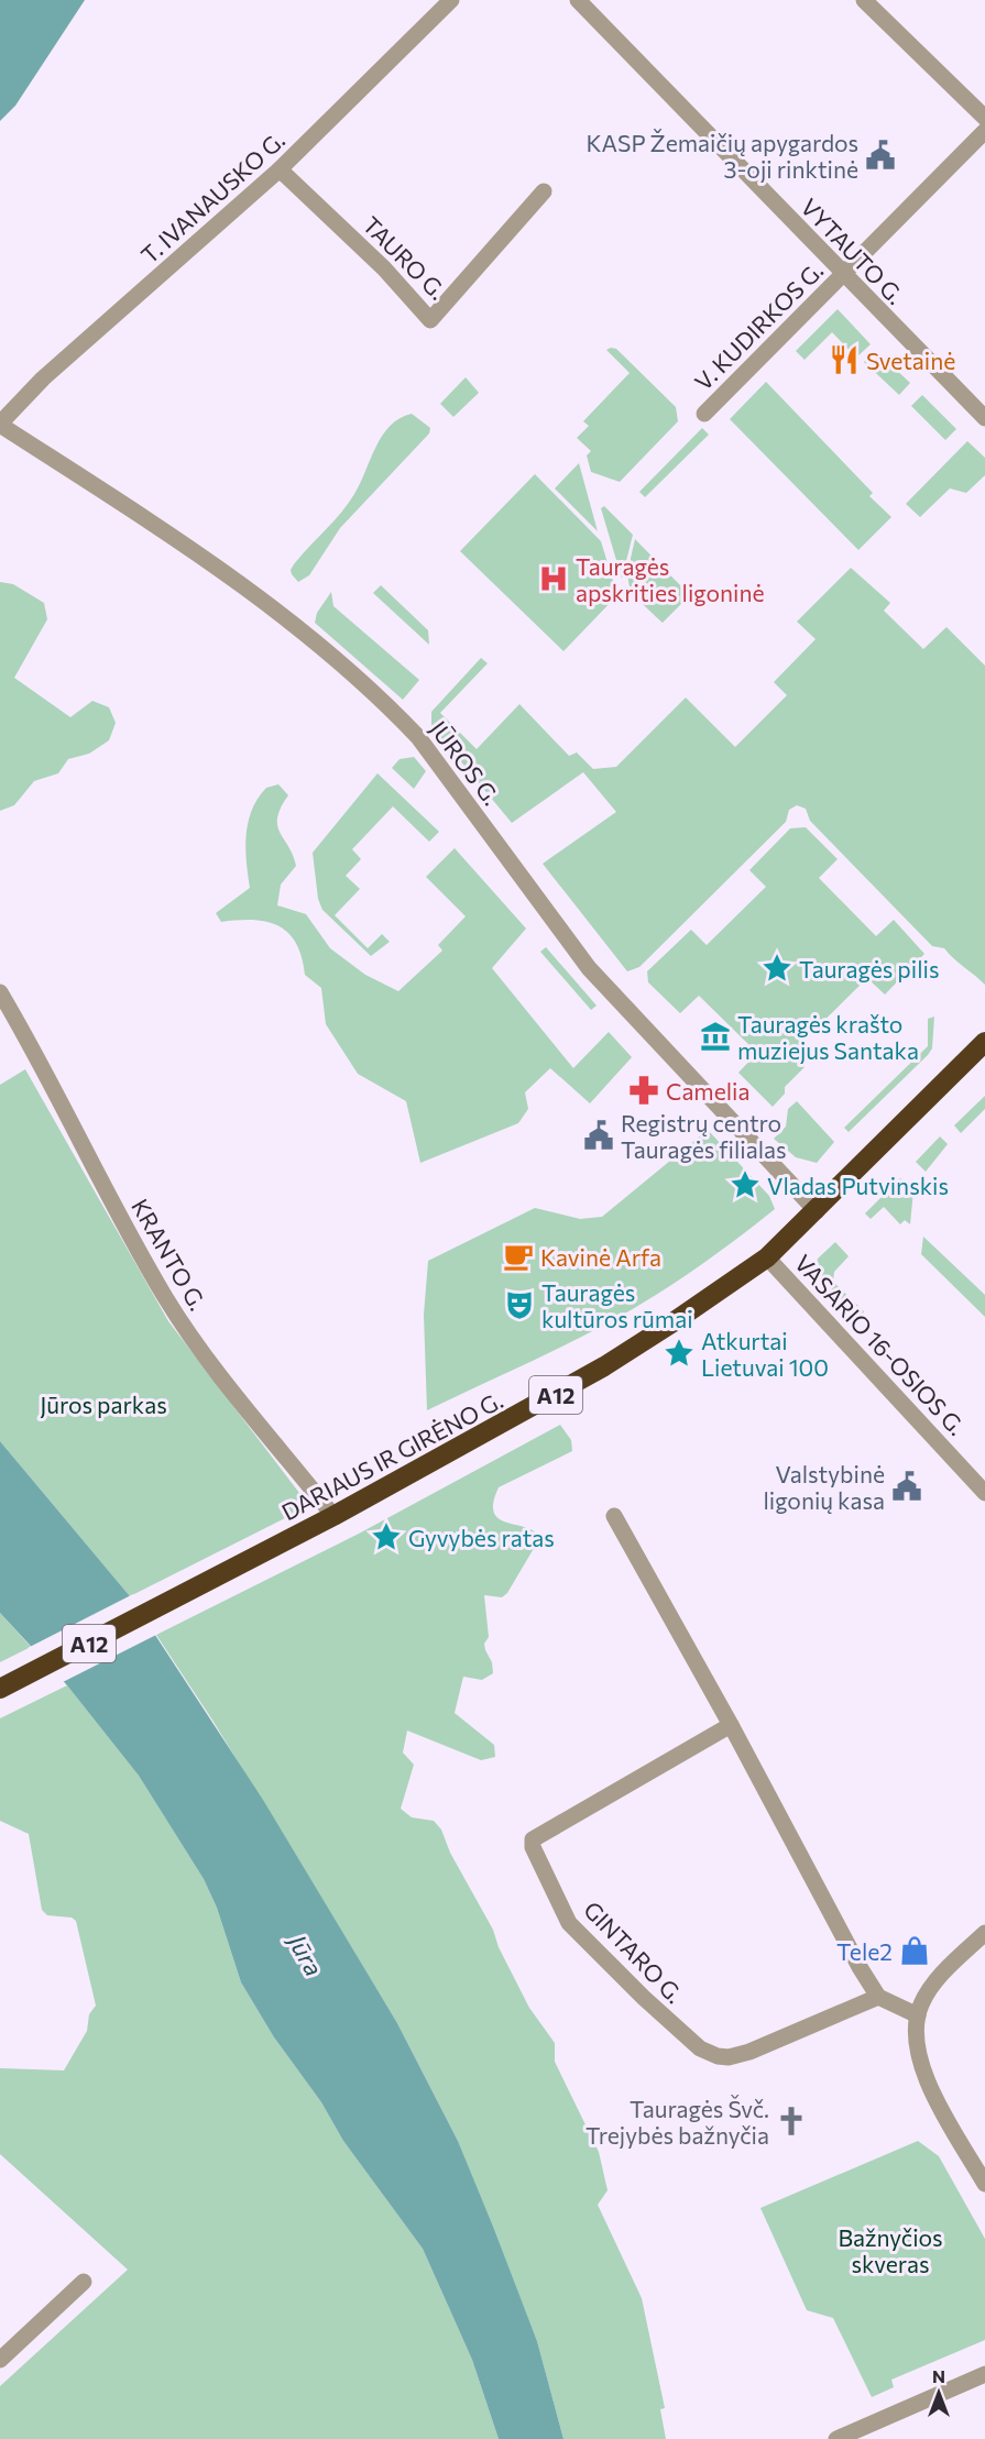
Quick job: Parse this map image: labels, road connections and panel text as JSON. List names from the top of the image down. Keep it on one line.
{"streets":{"highway":["A12","DARIAUS IR GIRĖNO G."],"street":["T. IVANAUSKO G.","VYTAUTO G.","TAURO G.","V. KUDIRKOS G.","JŪROS G.","KRANTO G.","VASARIO 16-OSIOS G.","GINTARO G."]},"crossings":[["T. IVANAUSKO G.","TAURO G."],["T. IVANAUSKO G.","JŪROS G."],["VYTAUTO G.","V. KUDIRKOS G."],["JŪROS G.","DARIAUS IR GIRĖNO G."],["KRANTO G.","DARIAUS IR GIRĖNO G."],["VASARIO 16-OSIOS G.","DARIAUS IR GIRĖNO G."]],"water":["Jūra"],"parks":["Jūros parkas","Bažnyčios skveras"],"places":{"public building":["KASP Žemaičių apygardos 3-oji rinktinė","Registrų centro Tauragės filialas","Valstybinė ligonių kasa"],"restaurant":["Svetainė"],"hospital":["Tauragės apskrities ligoninė"],"place":["Tauragės pilis","Vladas Putvinskis","Atkurtai Lietuvai 100","Gyvybės ratas"],"museum":["Tauragės krašto muziejus Santaka"],"pharmacy":["Camelia"],"cafe":["Kavinė Arfa"],"theatre":["Tauragės kultūros rūmai"],"shop":["Tele2"],"church":["Tauragės Švč. Trejybės bažnyčia"]},"north":"top"}
